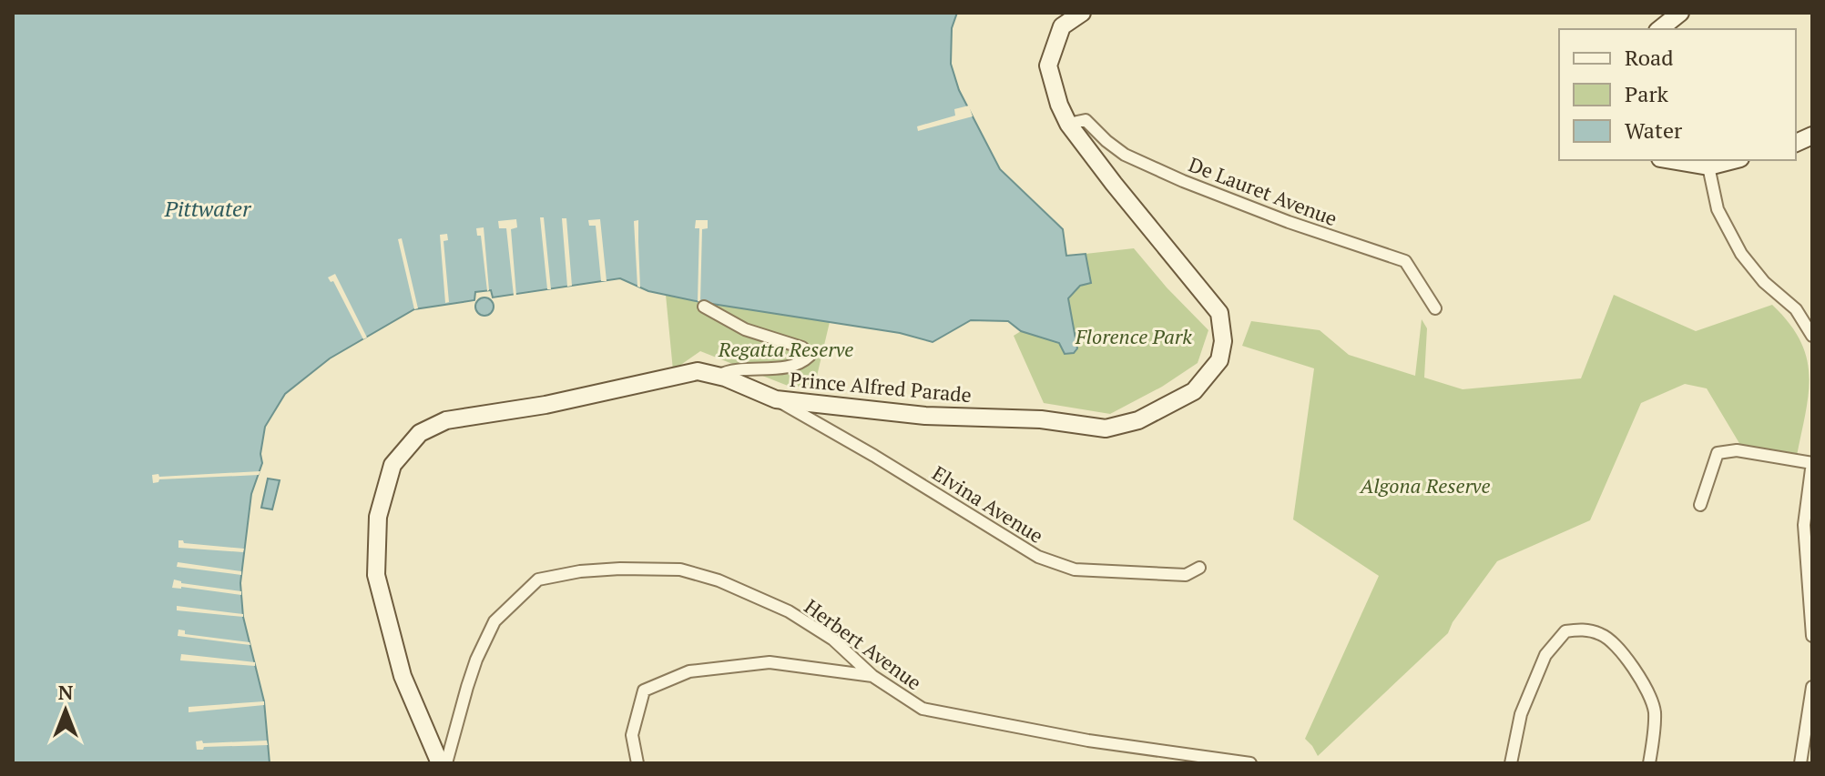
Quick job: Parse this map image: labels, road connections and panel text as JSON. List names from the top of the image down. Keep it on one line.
{"streets":{"street":["De Lauret Avenue","Prince Alfred Parade","Elvina Avenue","Herbert Avenue"]},"crossings":[["De Lauret Avenue","Prince Alfred Parade"],["Prince Alfred Parade","Elvina Avenue"]],"water":["Pittwater"],"parks":["Florence Park","Regatta Reserve","Algona Reserve"],"legend":["Road","Park","Water"],"north":"top"}
